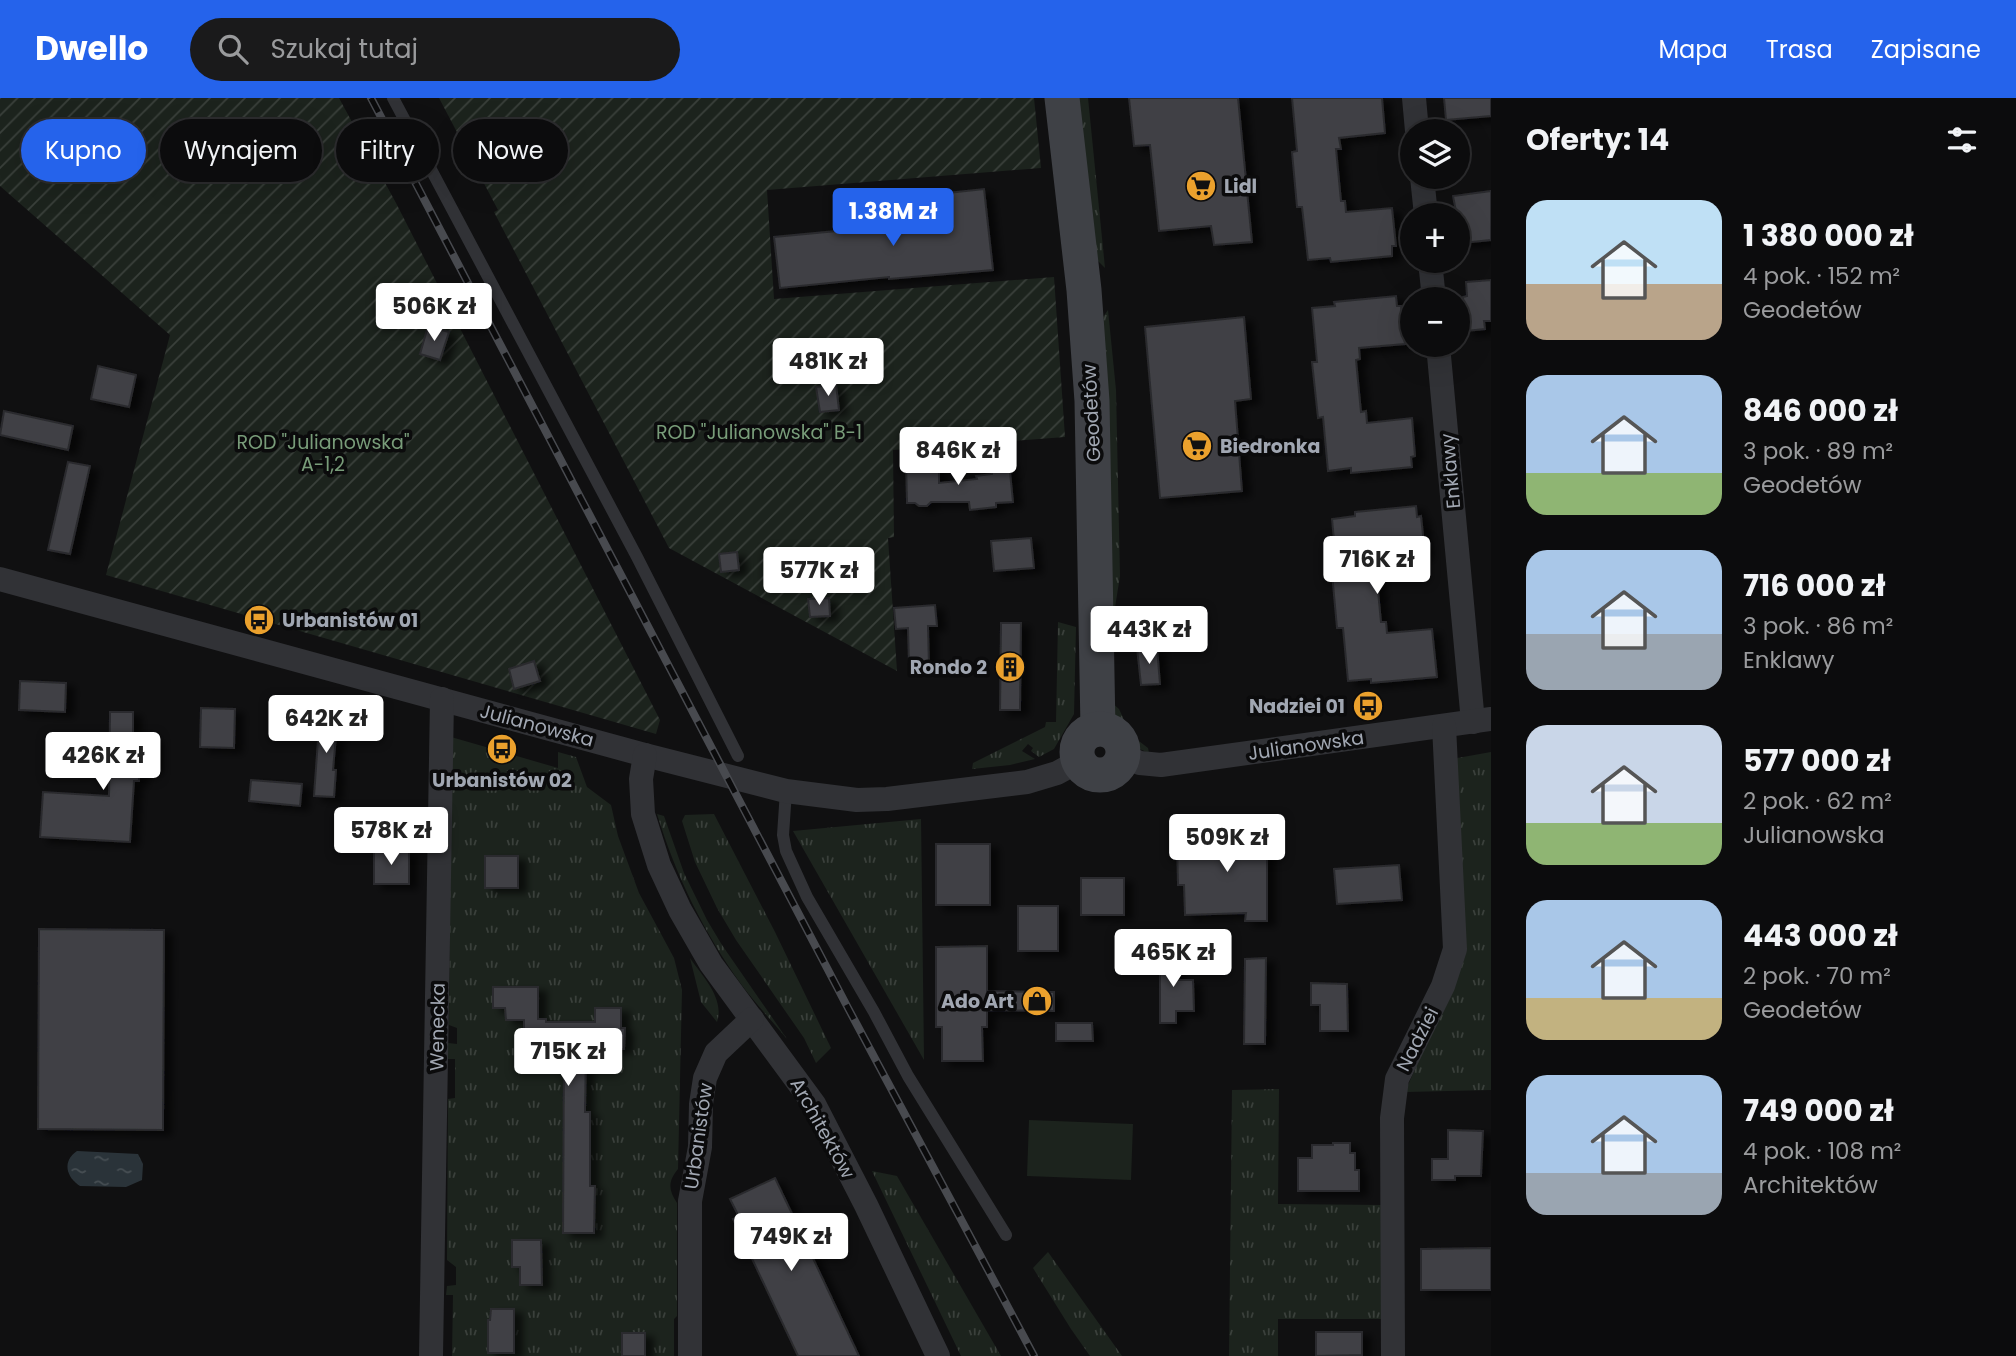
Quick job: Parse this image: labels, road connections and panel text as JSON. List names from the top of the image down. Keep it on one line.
{"streets":{"street":["Geodetów","Enklawy","Julianowska","Wenecka","Nadziei","Architektów","Urbanistów"]},"crossings":[["Geodetów","Julianowska"],["Enklawy","Julianowska"],["Julianowska","Wenecka"],["Julianowska","Nadziei"],["Architektów","Urbanistów"]],"parks":["ROD \"Julianowska\" B-1","ROD \"Julianowska\" A-1,2"],"places":{"supermarket":["Lidl","Biedronka"],"bus stop":["Urbanistów 01","Nadziei 01","Urbanistów 02"],"building":["Rondo 2"],"shop":["Ado Art"]},"page":{"header":"Dwello","search":"Szukaj tutaj","nav":["Mapa","Trasa","Zapisane"],"heading":"Oferty: 14","map_buttons":["+","−"],"chip":["Kupno","Wynajem","Filtry","Nowe"],"list":[{"name":"1 380 000 zł","note":"4 pok. · 152 m² · Geodetów"},{"name":"846 000 zł","note":"3 pok. · 89 m² · Geodetów"},{"name":"716 000 zł","note":"3 pok. · 86 m² · Enklawy"},{"name":"577 000 zł","note":"2 pok. · 62 m² · Julianowska"},{"name":"443 000 zł","note":"2 pok. · 70 m² · Geodetów"},{"name":"749 000 zł","note":"4 pok. · 108 m² · Architektów"}],"price":["1.38M zł","506K zł","481K zł","846K zł","716K zł","577K zł","443K zł","642K zł","426K zł","578K zł","509K zł","465K zł","715K zł","749K zł"]}}
